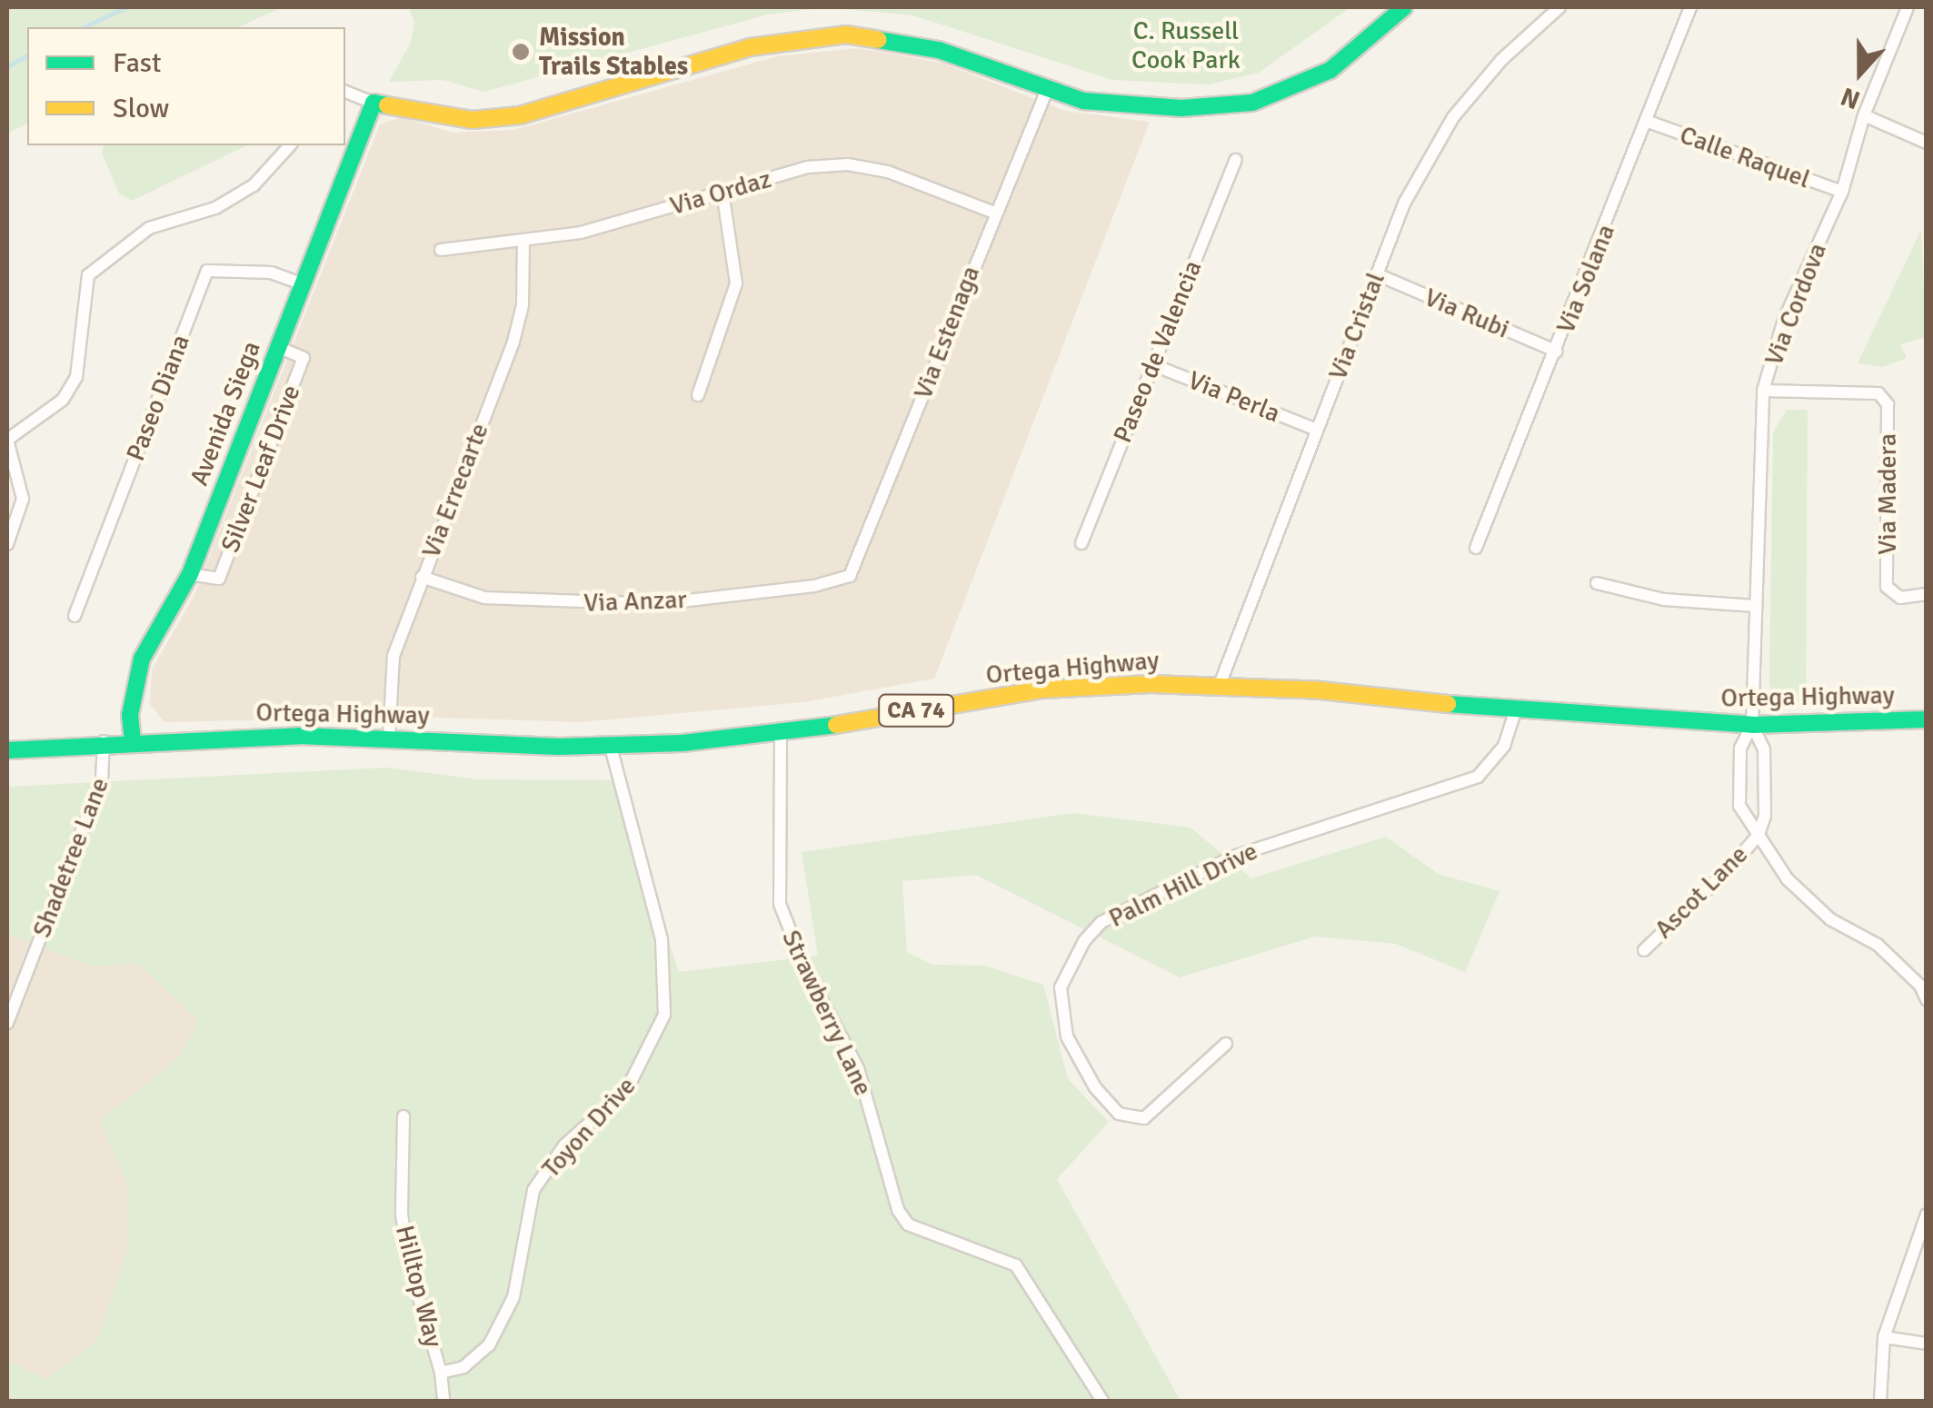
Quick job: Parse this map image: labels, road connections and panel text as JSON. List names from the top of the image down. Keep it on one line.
{"streets":{"main road":["Avenida Siega","Ortega Highway","CA 74"],"street":["Calle Raquel","Via Ordaz","Via Solana","Via Cordova","Via Rubi","Via Cristal","Via Estenaga","Paseo de Valencia","Via Perla","Paseo Diana","Silver Leaf Drive","Via Errecarte","Via Madera","Via Anzar","Shadetree Lane","Palm Hill Drive","Ascot Lane","Strawberry Lane","Toyon Drive","Hilltop Way"]},"crossings":[["Calle Raquel","Via Solana"],["Calle Raquel","Via Cordova"],["Via Ordaz","Via Estenaga"],["Via Ordaz","Via Errecarte"],["Via Solana","Via Rubi"],["Via Cordova","Via Madera"],["Via Cordova","Ortega Highway"],["Via Rubi","Via Cristal"],["Via Cristal","Via Perla"],["Via Cristal","Ortega Highway"],["Via Estenaga","Via Anzar"],["Paseo de Valencia","Via Perla"],["Paseo Diana","Avenida Siega"],["Avenida Siega","Silver Leaf Drive"],["Avenida Siega","Ortega Highway"],["Via Errecarte","Via Anzar"],["Via Errecarte","Ortega Highway"],["Ortega Highway","Shadetree Lane"],["Ortega Highway","Palm Hill Drive"],["Ortega Highway","Strawberry Lane"],["Ortega Highway","Toyon Drive"],["Toyon Drive","Hilltop Way"]],"parks":["C. Russell Cook Park"],"places":["Mission Trails Stables"],"legend":["Fast","Slow"],"north":"bottom"}
